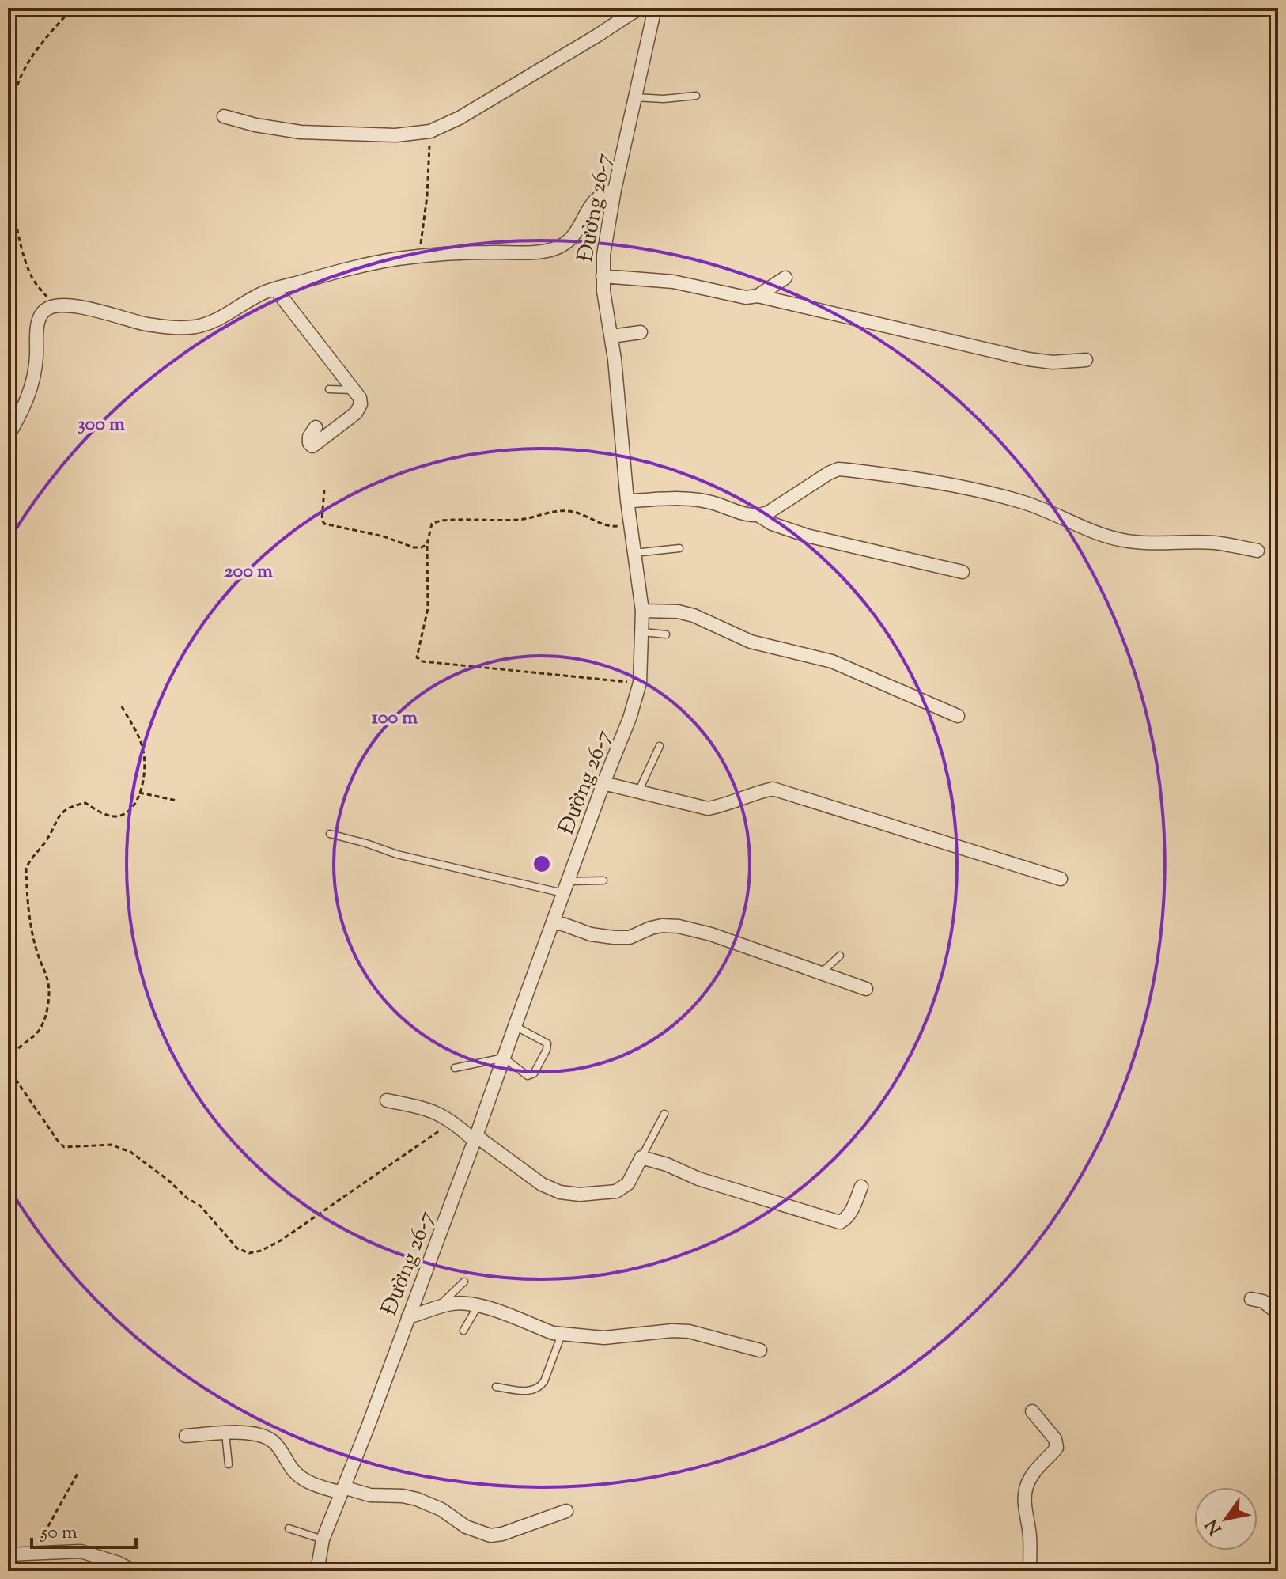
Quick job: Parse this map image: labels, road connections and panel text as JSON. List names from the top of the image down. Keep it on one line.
{"streets":{"street":["Đường 26-7"]},"scale_bar":"50 m","north":"bottom left","rings":["300 m","200 m","100 m"]}
